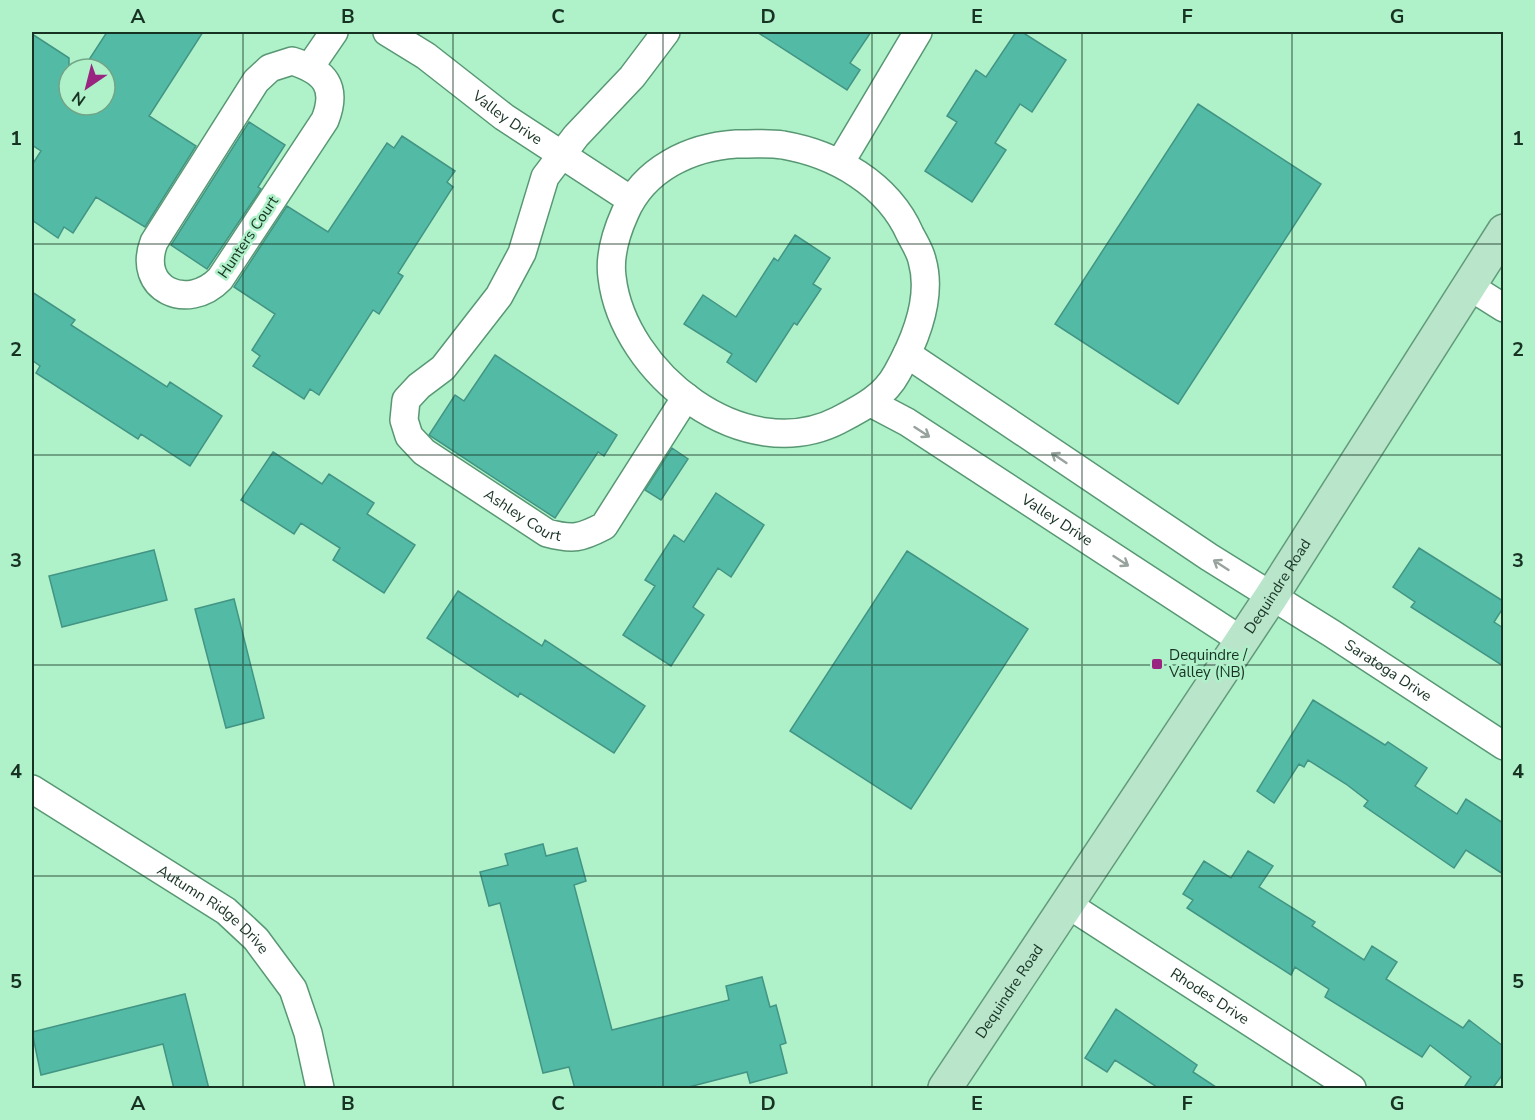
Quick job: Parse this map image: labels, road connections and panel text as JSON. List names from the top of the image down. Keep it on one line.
{"streets":{"main road":["Dequindre Road"],"street":["Valley Drive","Hunters Court","Ashley Court","Saratoga Drive","Autumn Ridge Drive","Rhodes Drive"]},"crossings":[["Valley Drive","Ashley Court"],["Valley Drive","Dequindre Road"],["Dequindre Road","Saratoga Drive"],["Dequindre Road","Rhodes Drive"]],"places":{"transit":["Dequindre / Valley (NB)"]},"north":"bottom left","grid":{"columns":["A","B","C","D","E","F","G"],"rows":["1","2","3","4","5"]}}
